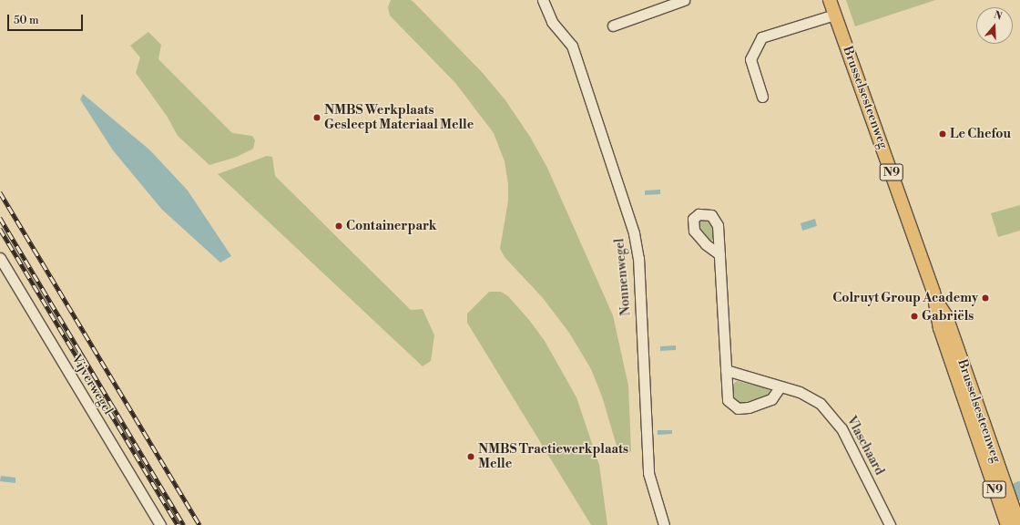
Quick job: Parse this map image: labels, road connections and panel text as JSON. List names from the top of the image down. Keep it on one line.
{"streets":{"main road":["Brusselsesteenweg","N9"],"street":["Nonnenwegel","Vijverwegel","Vlaschaard"]},"places":["NMBS Werkplaats Gesleept Materiaal Melle","Le Chefou","Containerpark","Colruyt Group Academy","Gabriëls","NMBS Tractiewerkplaats Melle"],"scale_bar":"50 m","north":"top"}
